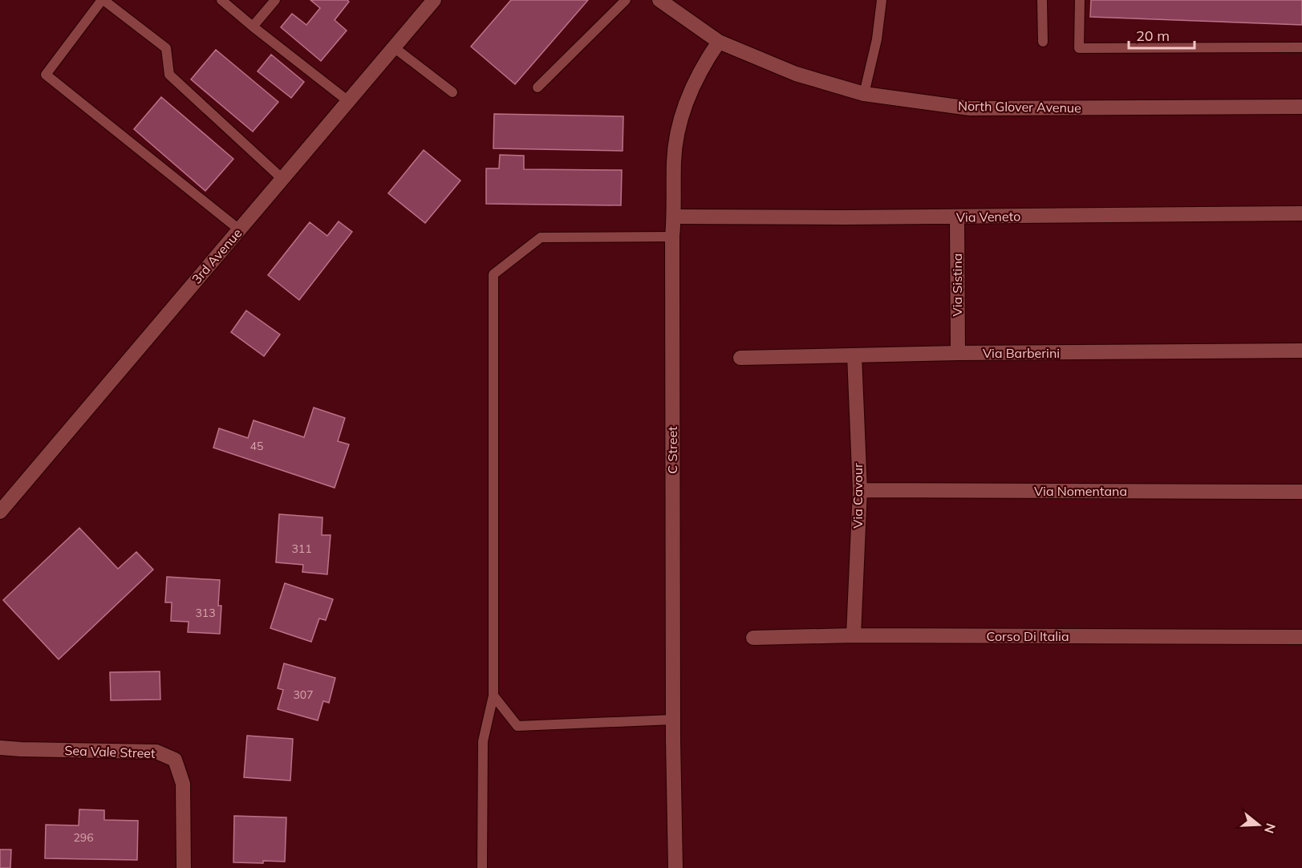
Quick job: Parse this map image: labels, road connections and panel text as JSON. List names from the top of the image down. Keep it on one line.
{"streets":{"street":["North Glover Avenue","Via Veneto","3rd Avenue","Via Sistina","Via Barberini","C Street","Via Nomentana","Via Cavour","Corso Di Italia","Sea Vale Street"]},"crossings":[["North Glover Avenue","C Street"],["Via Veneto","Via Sistina"],["Via Veneto","C Street"],["Via Sistina","Via Barberini"],["Via Barberini","Via Cavour"],["Via Nomentana","Via Cavour"],["Via Cavour","Corso Di Italia"]],"house_numbers":["45","311","313","307","296"],"scale_bar":"20 m","north":"right"}
